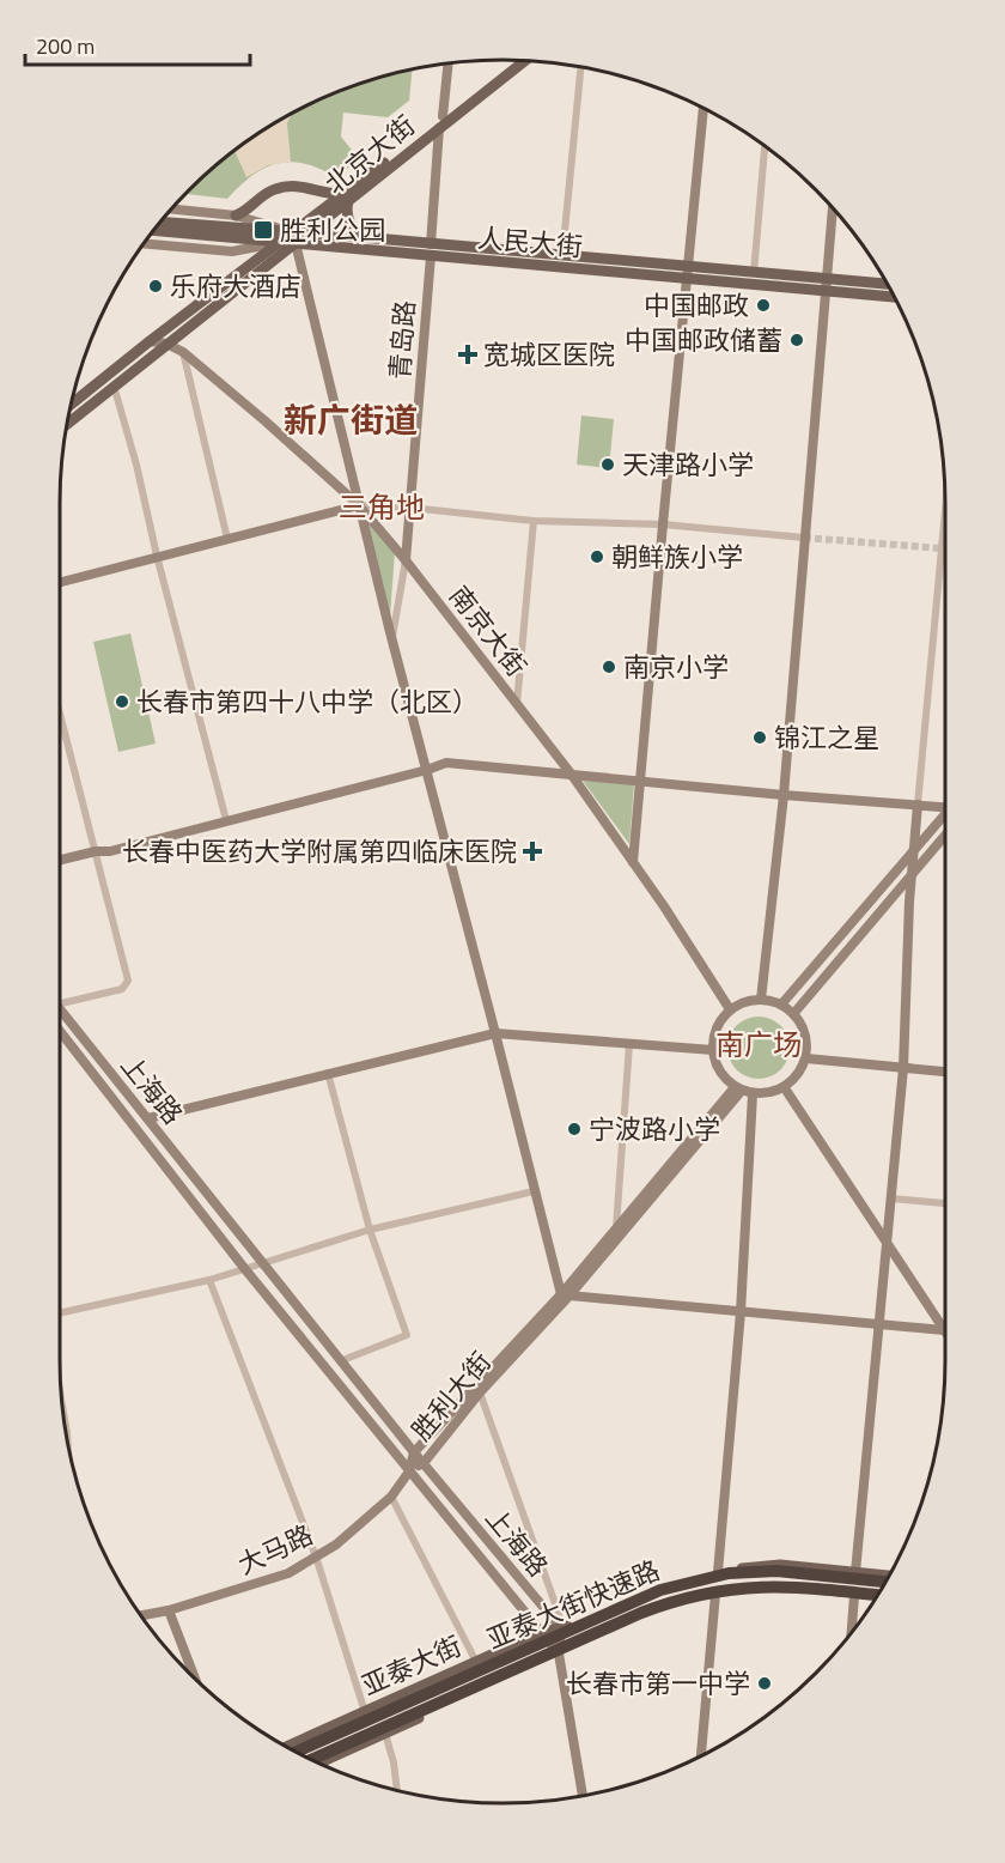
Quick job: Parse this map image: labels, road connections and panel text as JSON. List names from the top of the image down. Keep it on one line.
{"streets":{"highway":["亚泰大街快速路"],"main road":["北京大街","人民大街","青岛路","南京大街","上海路","胜利大街","大马路","亚泰大街"]},"crossings":[["北京大街","人民大街"],["北京大街","南京大街"],["人民大街","青岛路"],["青岛路","南京大街"],["南京大街","胜利大街"],["上海路","胜利大街"],["上海路","大马路"],["上海路","亚泰大街"],["胜利大街","大马路"]],"districts":["新广街道","三角地","南广场"],"places":{"transit":["胜利公园"],"other":["乐府大酒店","中国邮政","中国邮政储蓄","天津路小学","朝鲜族小学","南京小学","长春市第四十八中学（北区）","锦江之星","宁波路小学","长春市第一中学"],"health":["宽城区医院","长春中医药大学附属第四临床医院"]},"scale_bar":"200 m"}
